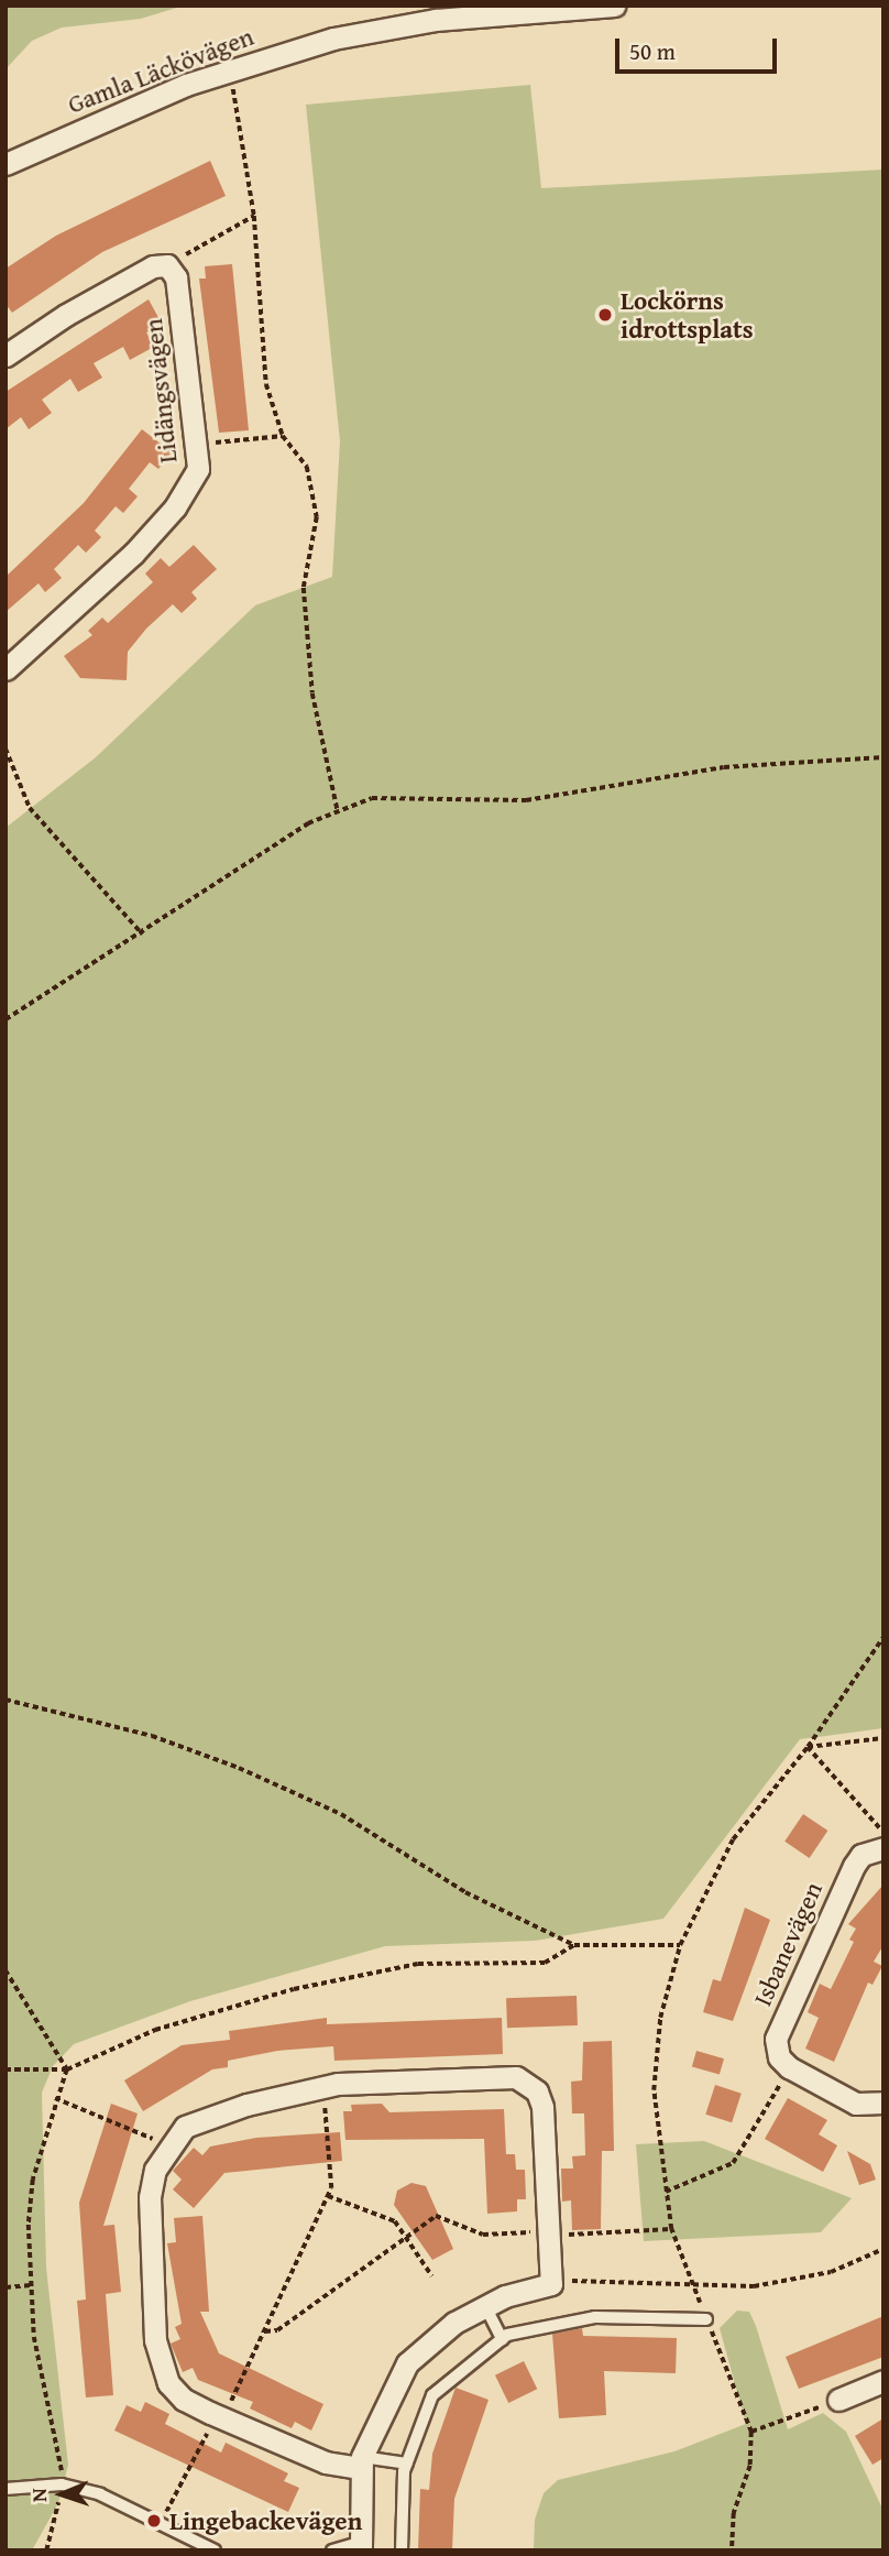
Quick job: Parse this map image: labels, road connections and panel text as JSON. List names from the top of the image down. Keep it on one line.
{"streets":{"street":["Gamla Läckövägen","Lidängsvägen","Isbanevägen"]},"places":["Lockörns idrottsplats","Lingebackevägen"],"scale_bar":"50 m","north":"left"}
